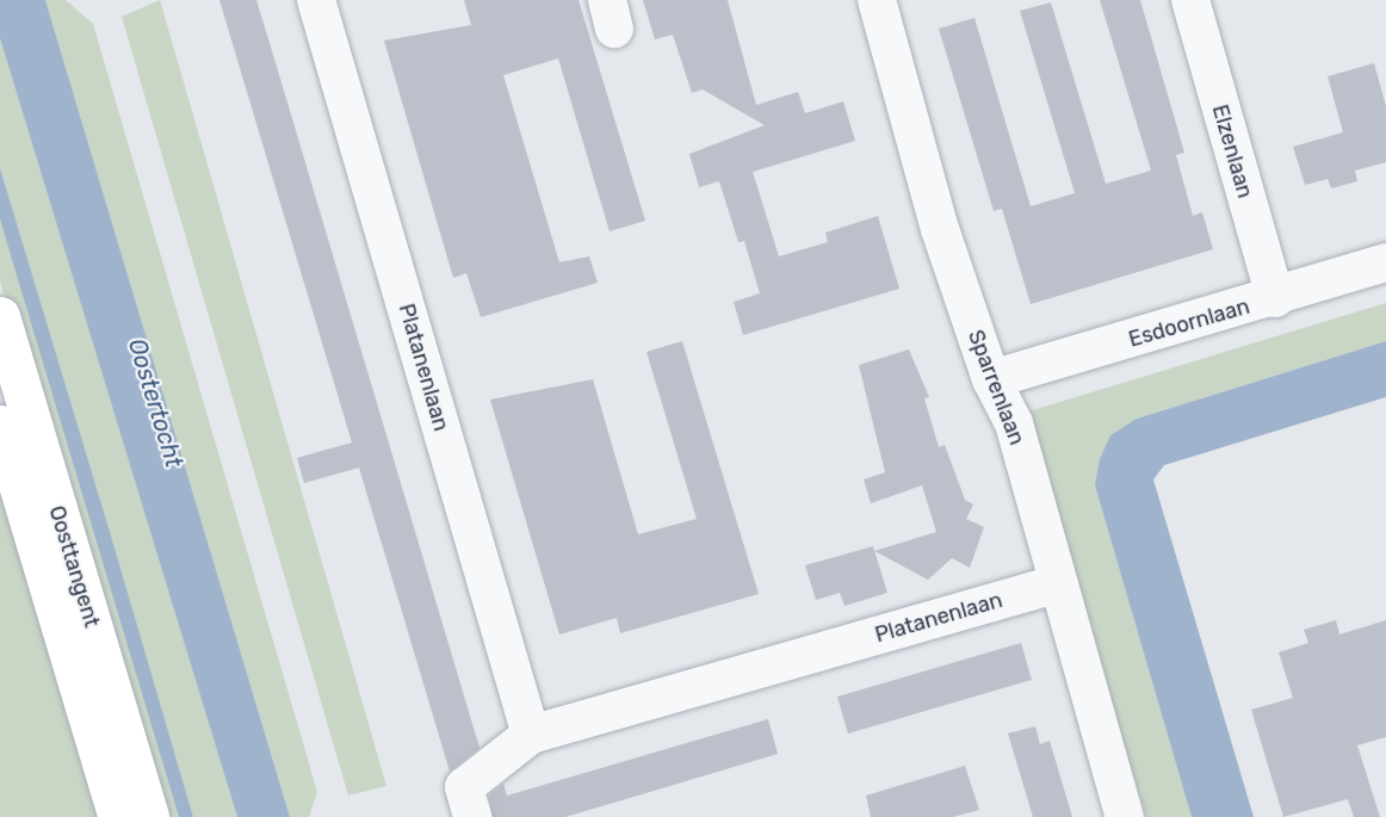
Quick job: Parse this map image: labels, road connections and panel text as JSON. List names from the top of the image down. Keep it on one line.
{"streets":{"main road":["Oosttangent"],"street":["Elzenlaan","Esdoornlaan","Platanenlaan","Sparrenlaan"]},"crossings":[["Elzenlaan","Esdoornlaan"],["Esdoornlaan","Sparrenlaan"],["Platanenlaan","Sparrenlaan"]],"water":["Oostertocht"]}
